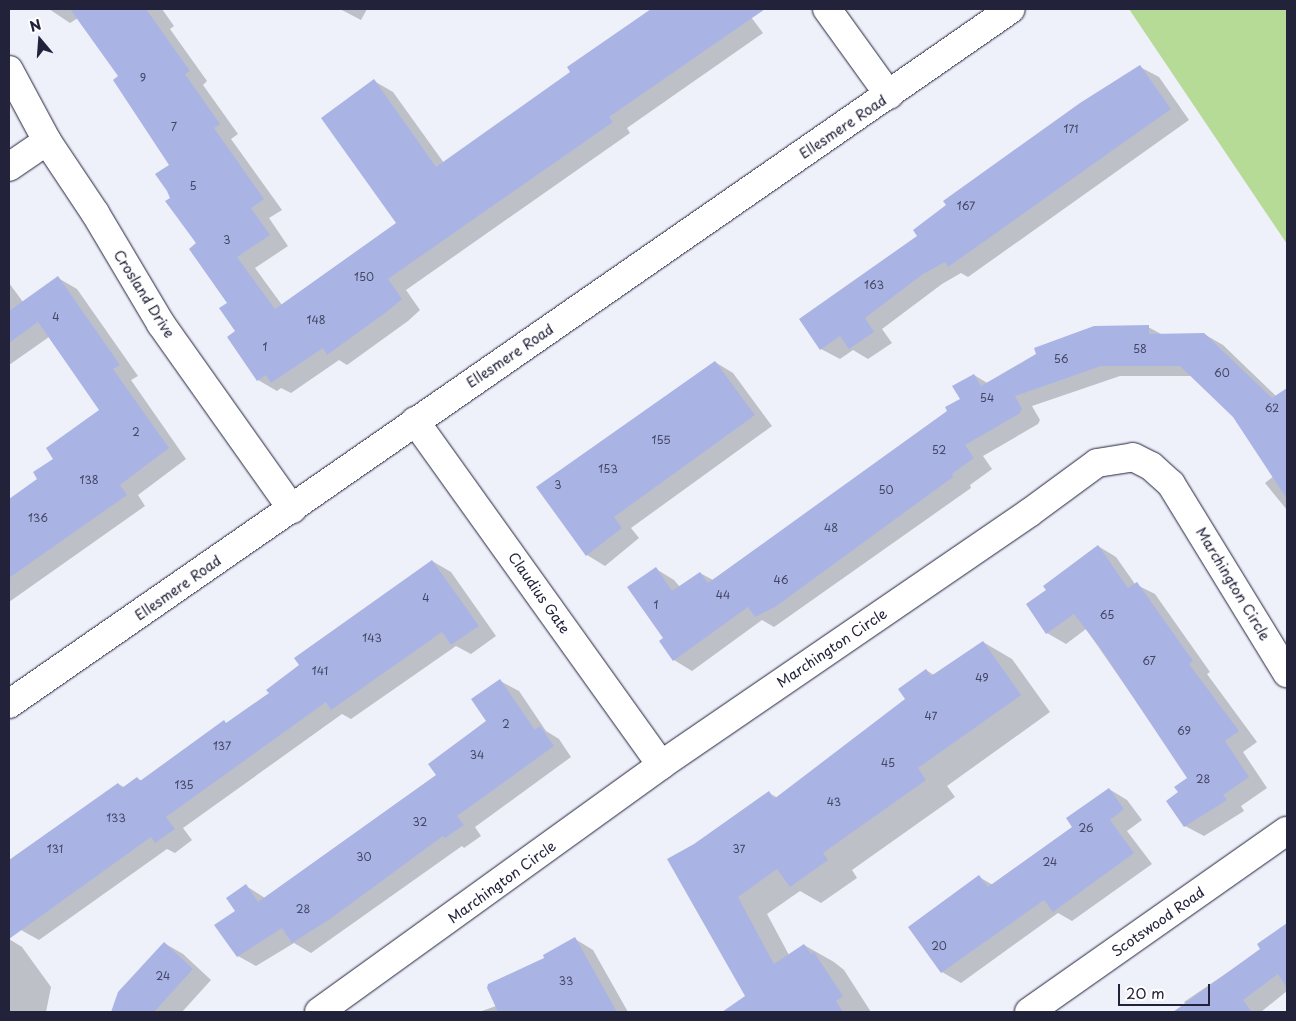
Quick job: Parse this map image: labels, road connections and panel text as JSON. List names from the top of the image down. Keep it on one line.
{"streets":{"street":["Ellesmere Road","Crosland Drive","Marchington Circle","Claudius Gate","Scotswood Road"]},"crossings":[["Ellesmere Road","Crosland Drive"],["Ellesmere Road","Claudius Gate"],["Marchington Circle","Claudius Gate"]],"house_numbers":["9","7","171","5","167","3","150","163","4","148","1","58","56","60","54","62","2","155","52","153","138","3","50","136","48","46","44","4","1","65","143","67","141","49","47","2","69","137","34","45","28","135","43","133","32","26","131","37","30","24","28","20","24","33"],"scale_bar":"20 m","north":"top"}
